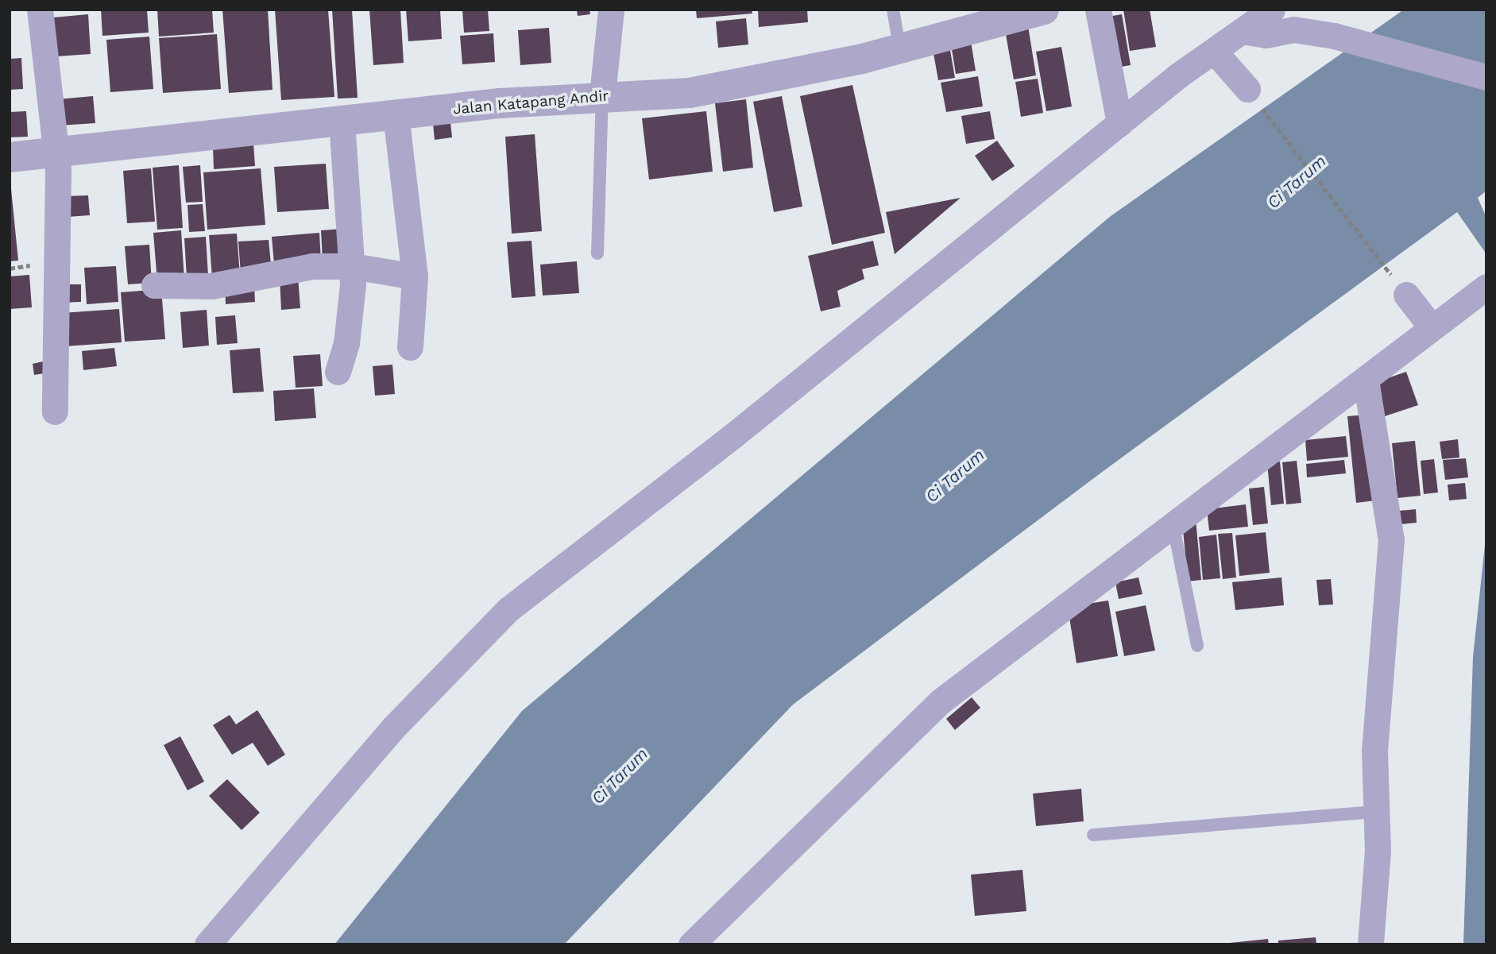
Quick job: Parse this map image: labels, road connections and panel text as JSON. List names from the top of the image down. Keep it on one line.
{"streets":{"street":["Jalan Katapang Andir"]},"water":["Ci Tarum"]}
